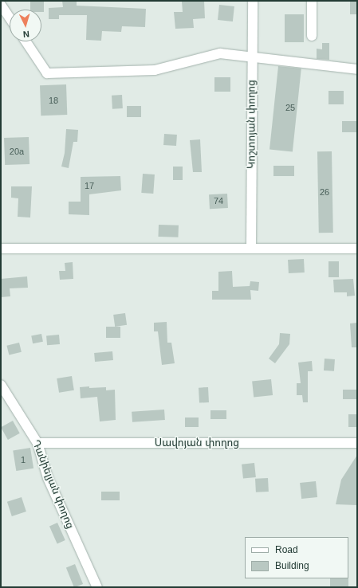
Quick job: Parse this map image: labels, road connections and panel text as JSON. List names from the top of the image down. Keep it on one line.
{"streets":{"street":["Կոշտոյան փողոց","Սավոյան փողոց","Դանիելյան փողոց"]},"crossings":[["Սավոյան փողոց","Դանիելյան փողոց"]],"house_numbers":["18","25","20a","17","26","74","1"],"legend":["Road","Building"],"north":"bottom"}
